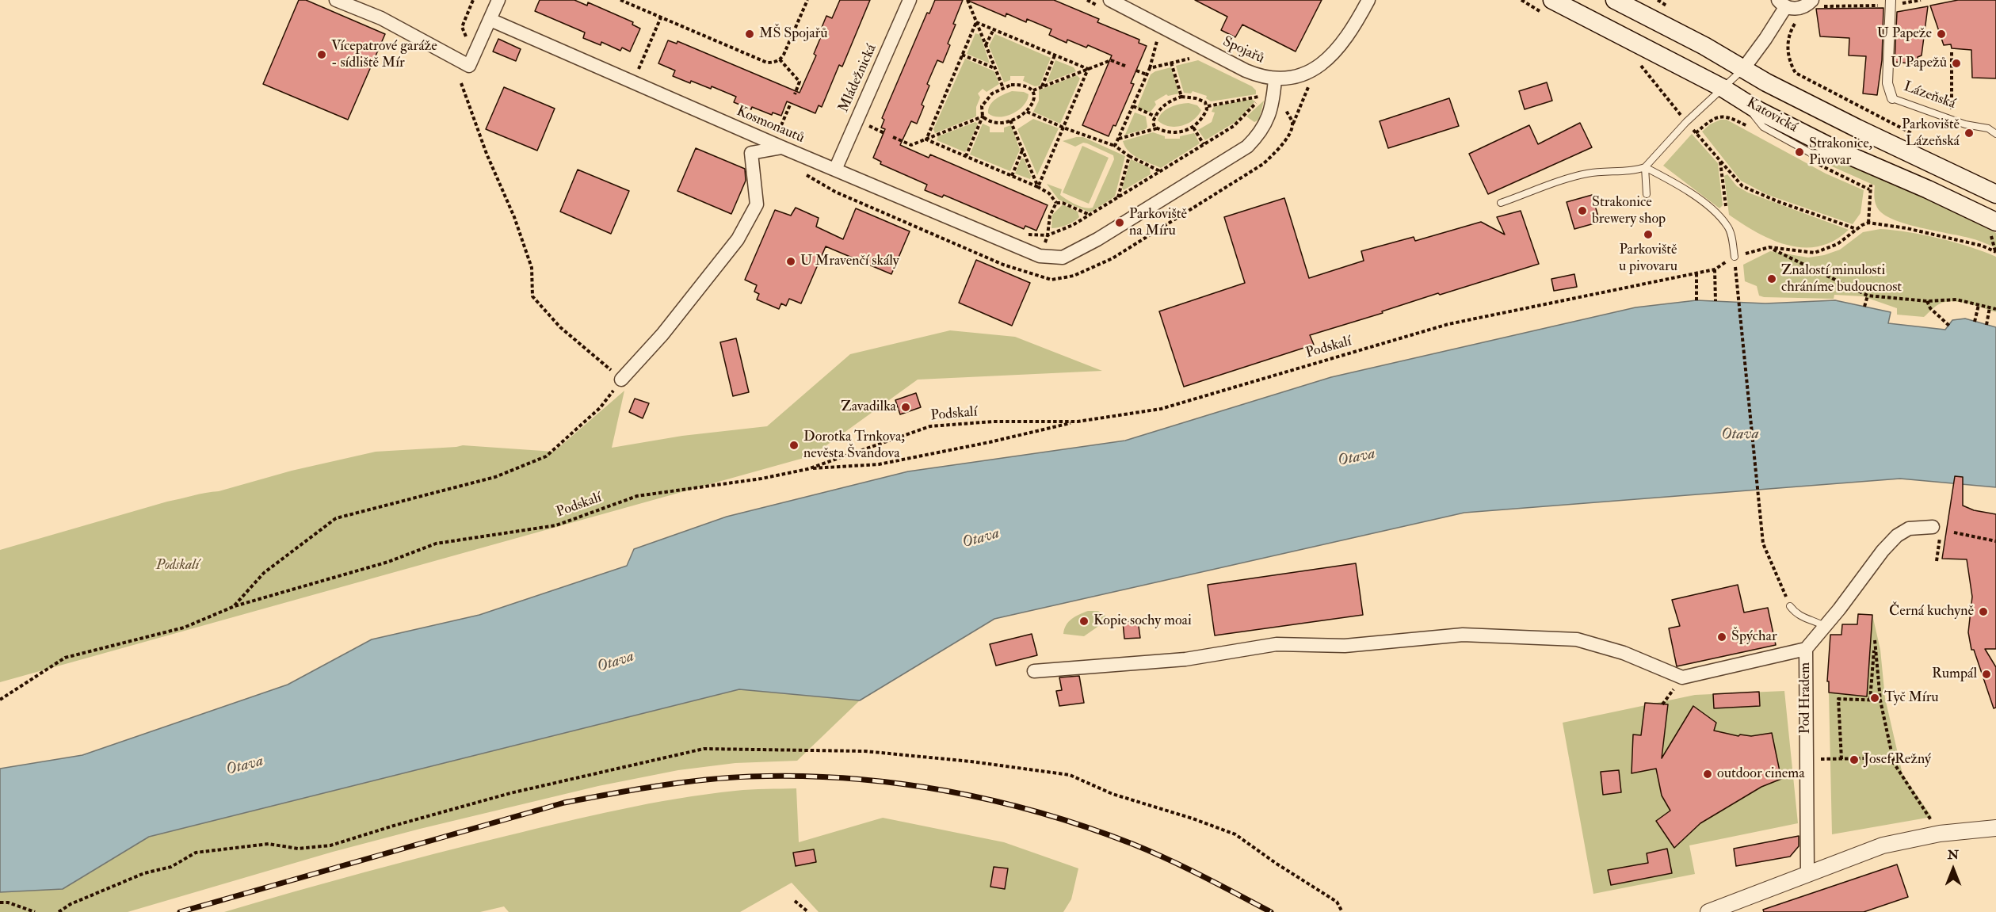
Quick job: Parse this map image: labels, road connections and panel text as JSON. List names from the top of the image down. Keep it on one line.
{"streets":{"main road":["Katovická"],"street":["Spojařů","Mládežnická","Lázeňská","Kosmonautů","Pod Hradem"],"path":["Podskalí"]},"crossings":[["Spojařů","Kosmonautů"],["Mládežnická","Kosmonautů"]],"water":["Otava"],"parks":["Podskalí"],"places":["MŠ Spojařů","U Papeže","Vícepatrové garáže - sídliště Mír","U Papežů","Parkoviště Lázeňská","Strakonice, Pivovar","Strakonice brewery shop","Parkoviště na Míru","Parkoviště u pivovaru","U Mravenčí skály","Znalostí minulosti chráníme budoucnost","Zavadilka","Dorotka Trnkova, nevěsta Švandova","Černá kuchyně","Kopie sochy moai","Špýchar","Rumpál","Tyč Míru","Josef Režný","outdoor cinema"],"north":"top"}
